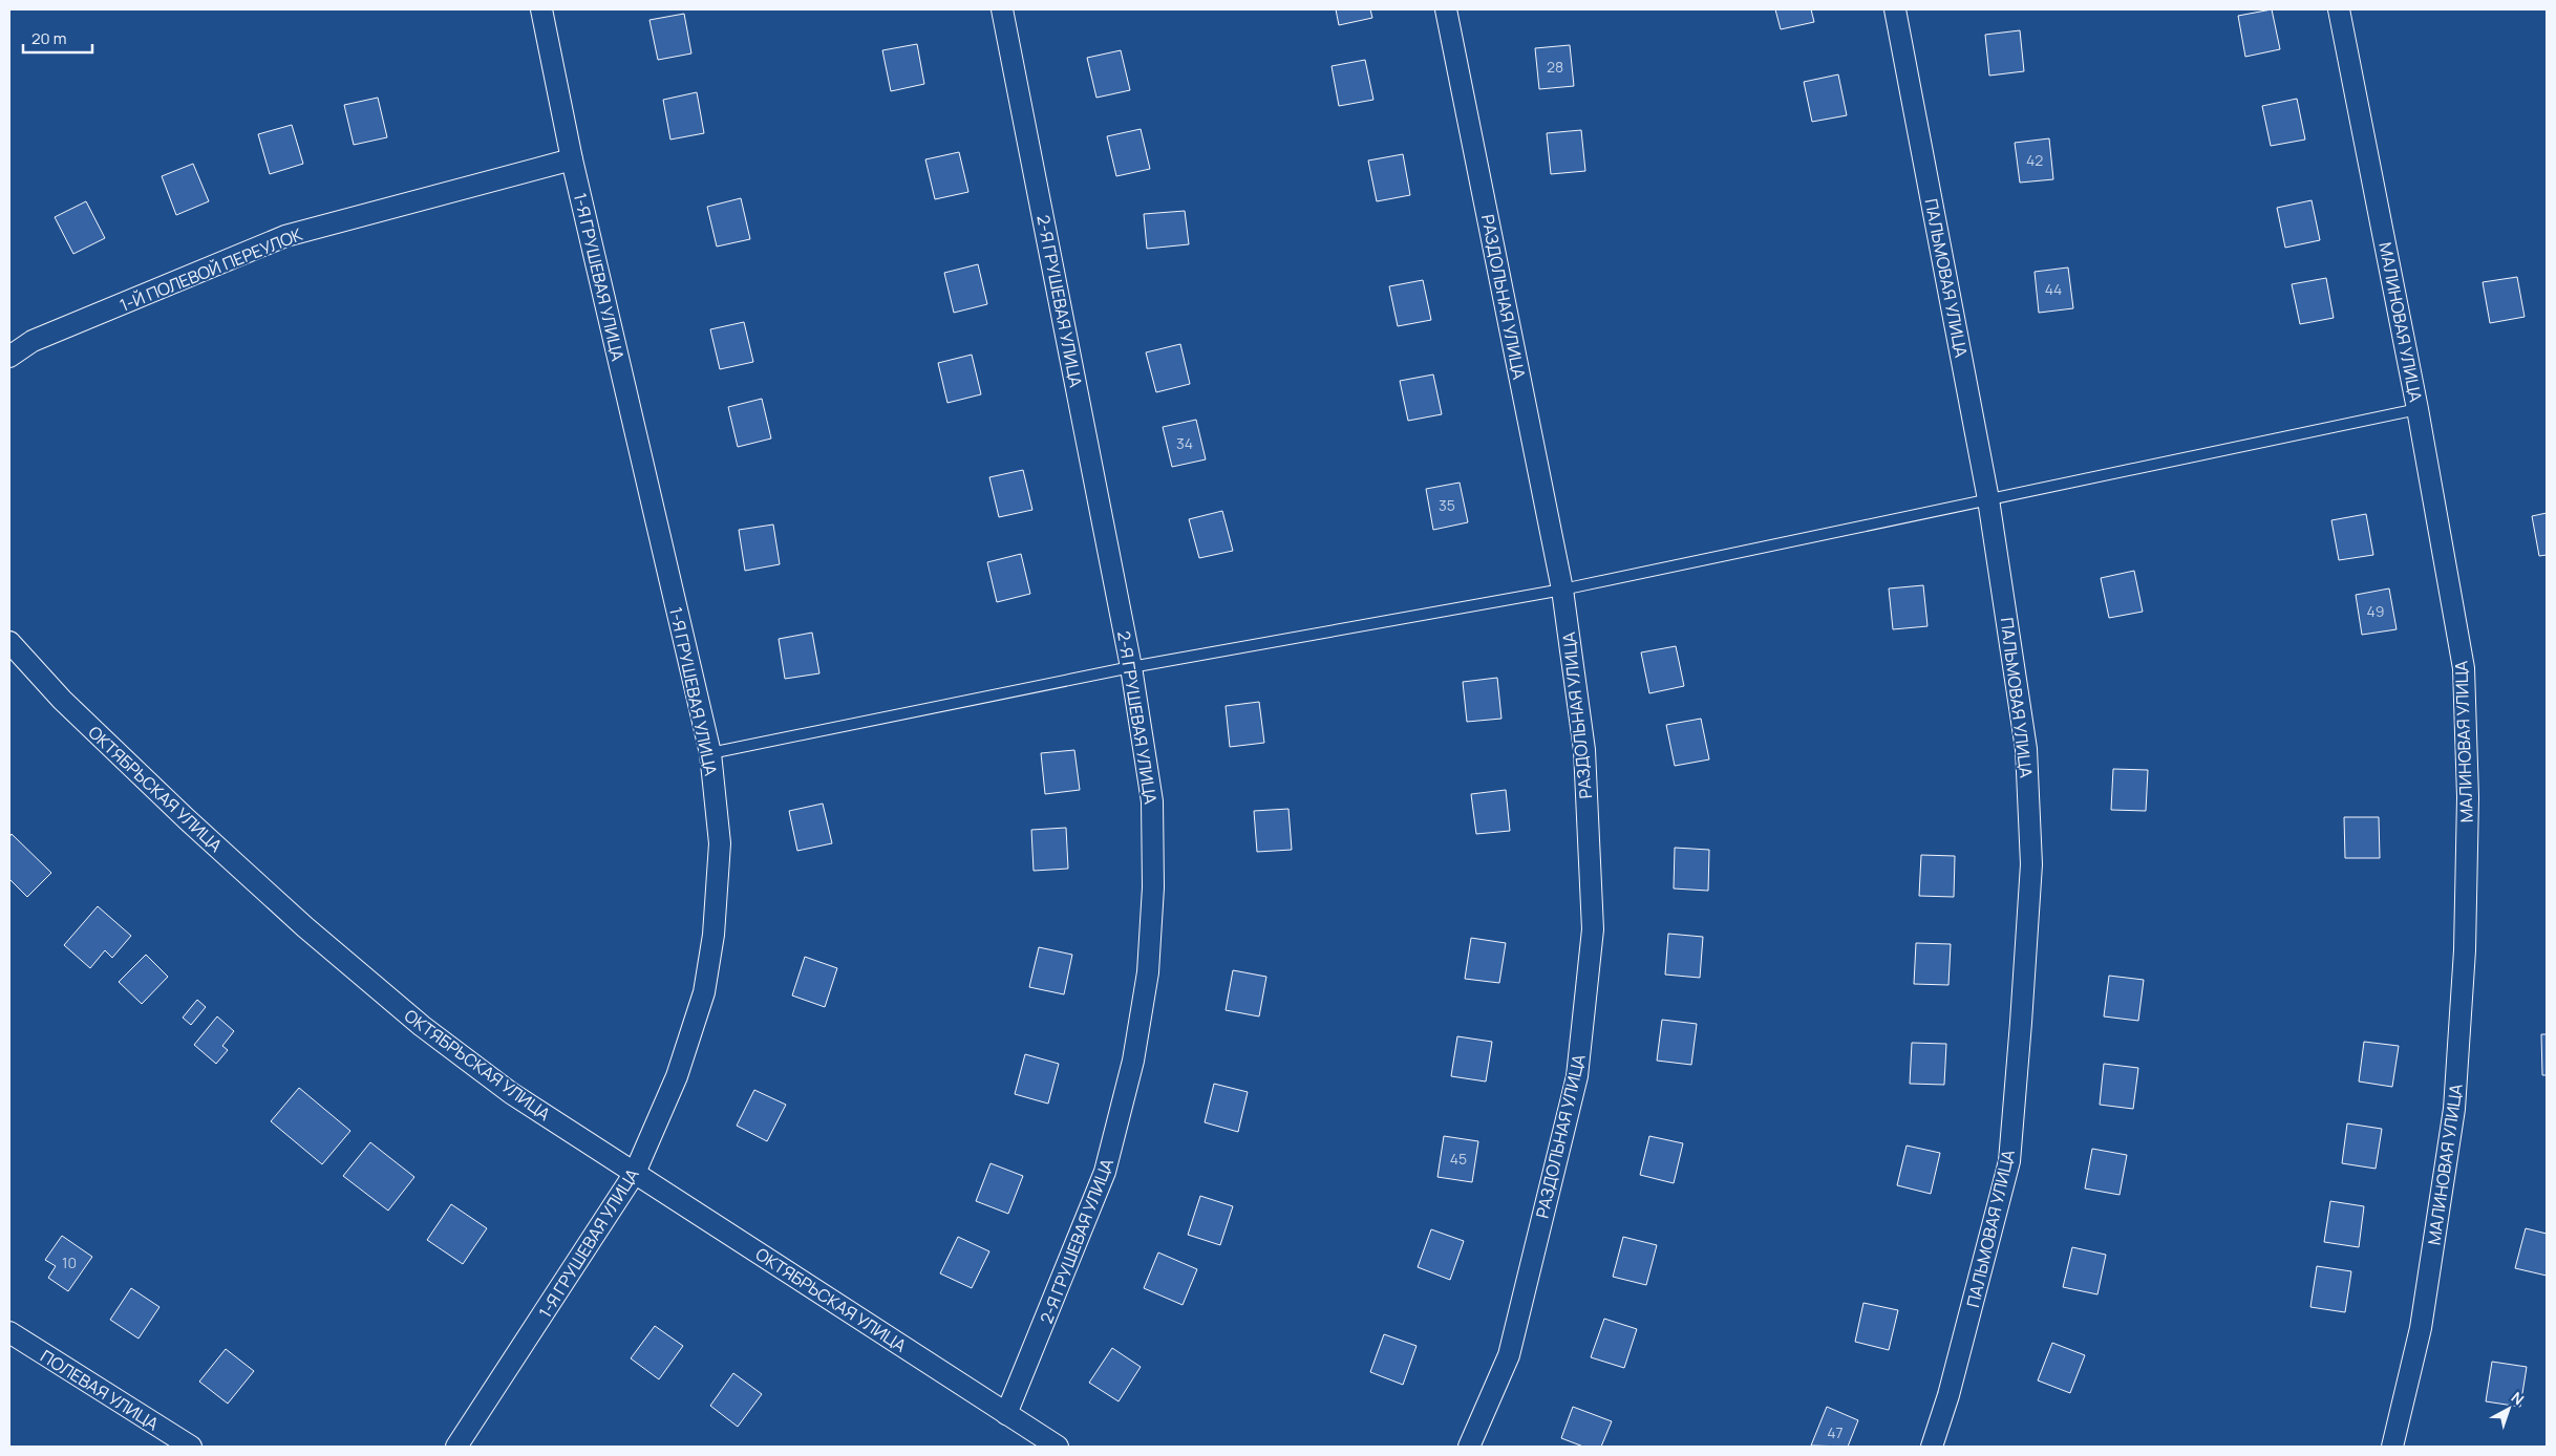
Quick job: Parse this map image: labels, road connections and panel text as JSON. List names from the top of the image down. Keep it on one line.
{"streets":{"street":["1-Й ПОЛЕВОЙ ПЕРЕУЛОК","1-Я ГРУШЕВАЯ УЛИЦА","ПАЛЬМОВАЯ УЛИЦА","РАЗДОЛЬНАЯ УЛИЦА","2-Я ГРУШЕВАЯ УЛИЦА","МАЛИНОВАЯ УЛИЦА","ОКТЯБРЬСКАЯ УЛИЦА","ПОЛЕВАЯ УЛИЦА"]},"crossings":[["1-Й ПОЛЕВОЙ ПЕРЕУЛОК","1-Я ГРУШЕВАЯ УЛИЦА"],["1-Я ГРУШЕВАЯ УЛИЦА","ОКТЯБРЬСКАЯ УЛИЦА"],["2-Я ГРУШЕВАЯ УЛИЦА","ОКТЯБРЬСКАЯ УЛИЦА"]],"house_numbers":["28","42","44","34","35","49","45","10","47"],"scale_bar":"20 m","north":"top right"}
